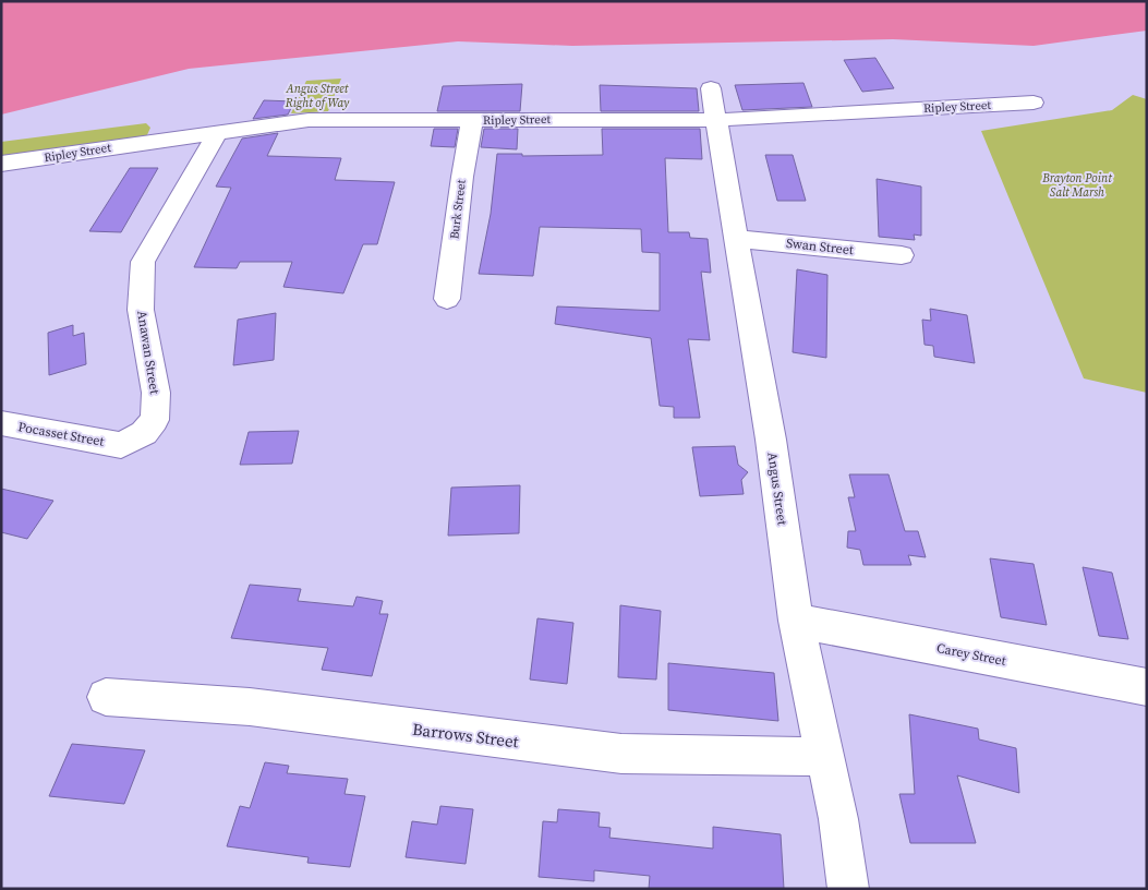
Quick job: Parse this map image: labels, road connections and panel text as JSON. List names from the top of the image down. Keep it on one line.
{"streets":{"street":["Ripley Street","Burk Street","Swan Street","Anawan Street","Pocasset Street","Angus Street","Carey Street","Barrows Street"]},"crossings":[["Ripley Street","Burk Street"],["Ripley Street","Anawan Street"],["Ripley Street","Angus Street"],["Swan Street","Angus Street"],["Anawan Street","Pocasset Street"],["Angus Street","Carey Street"],["Angus Street","Barrows Street"]],"parks":["Angus Street Right of Way","Brayton Point Salt Marsh"]}
